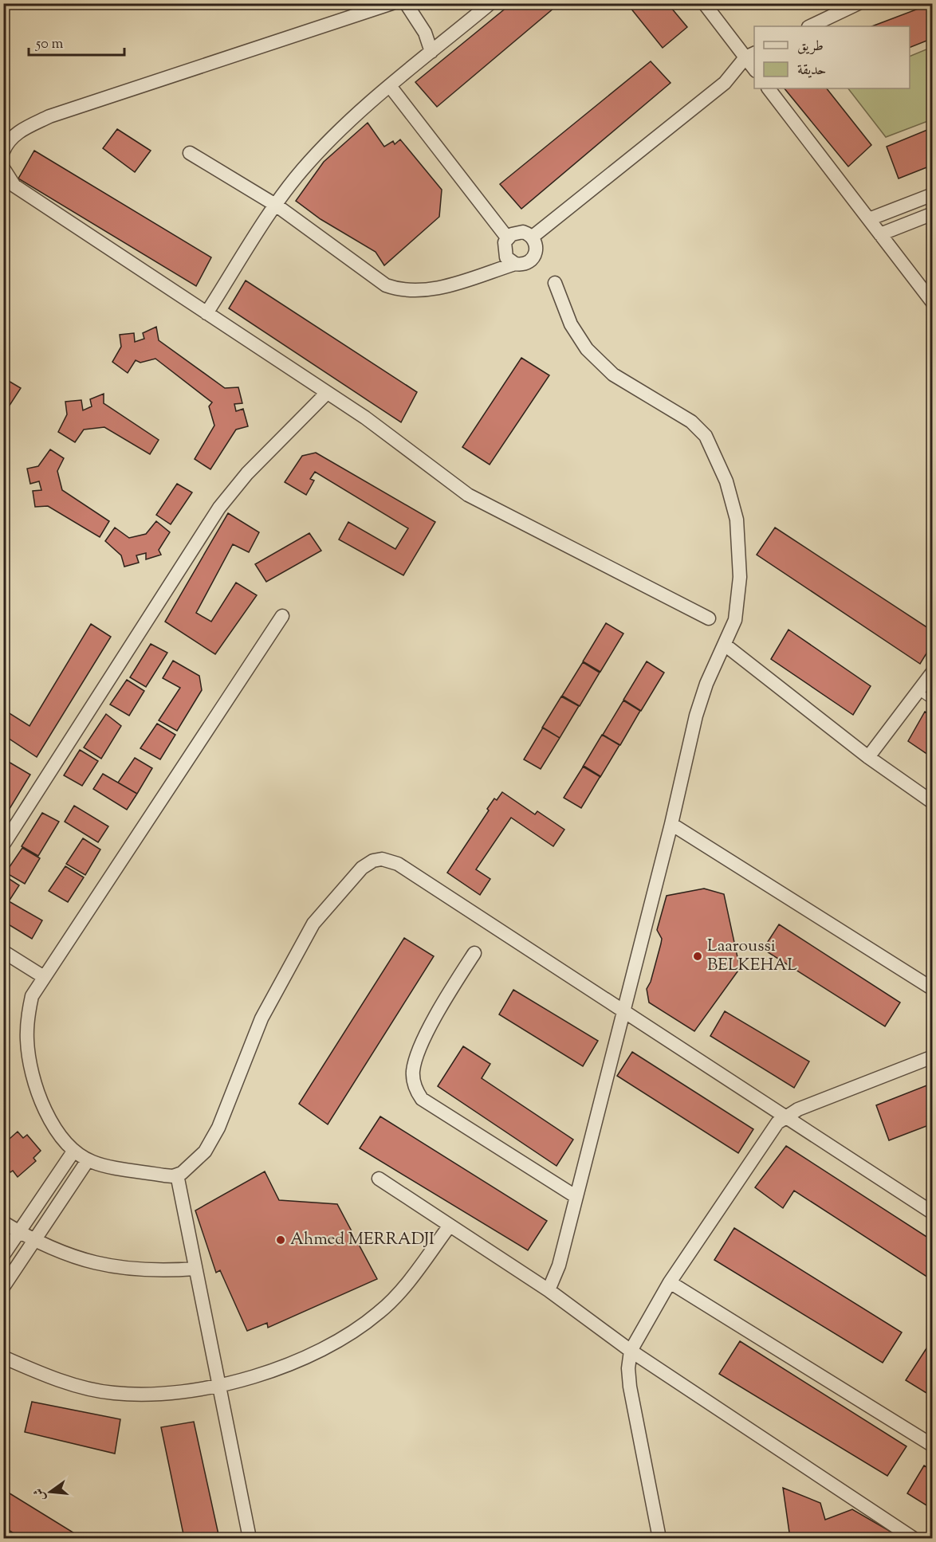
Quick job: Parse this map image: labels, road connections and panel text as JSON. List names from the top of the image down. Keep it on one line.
{"places":["Laaroussi BELKEHAL","Ahmed MERRADJI"],"legend":["طريق","حديقة"],"scale_bar":"50 m","north":"left"}
